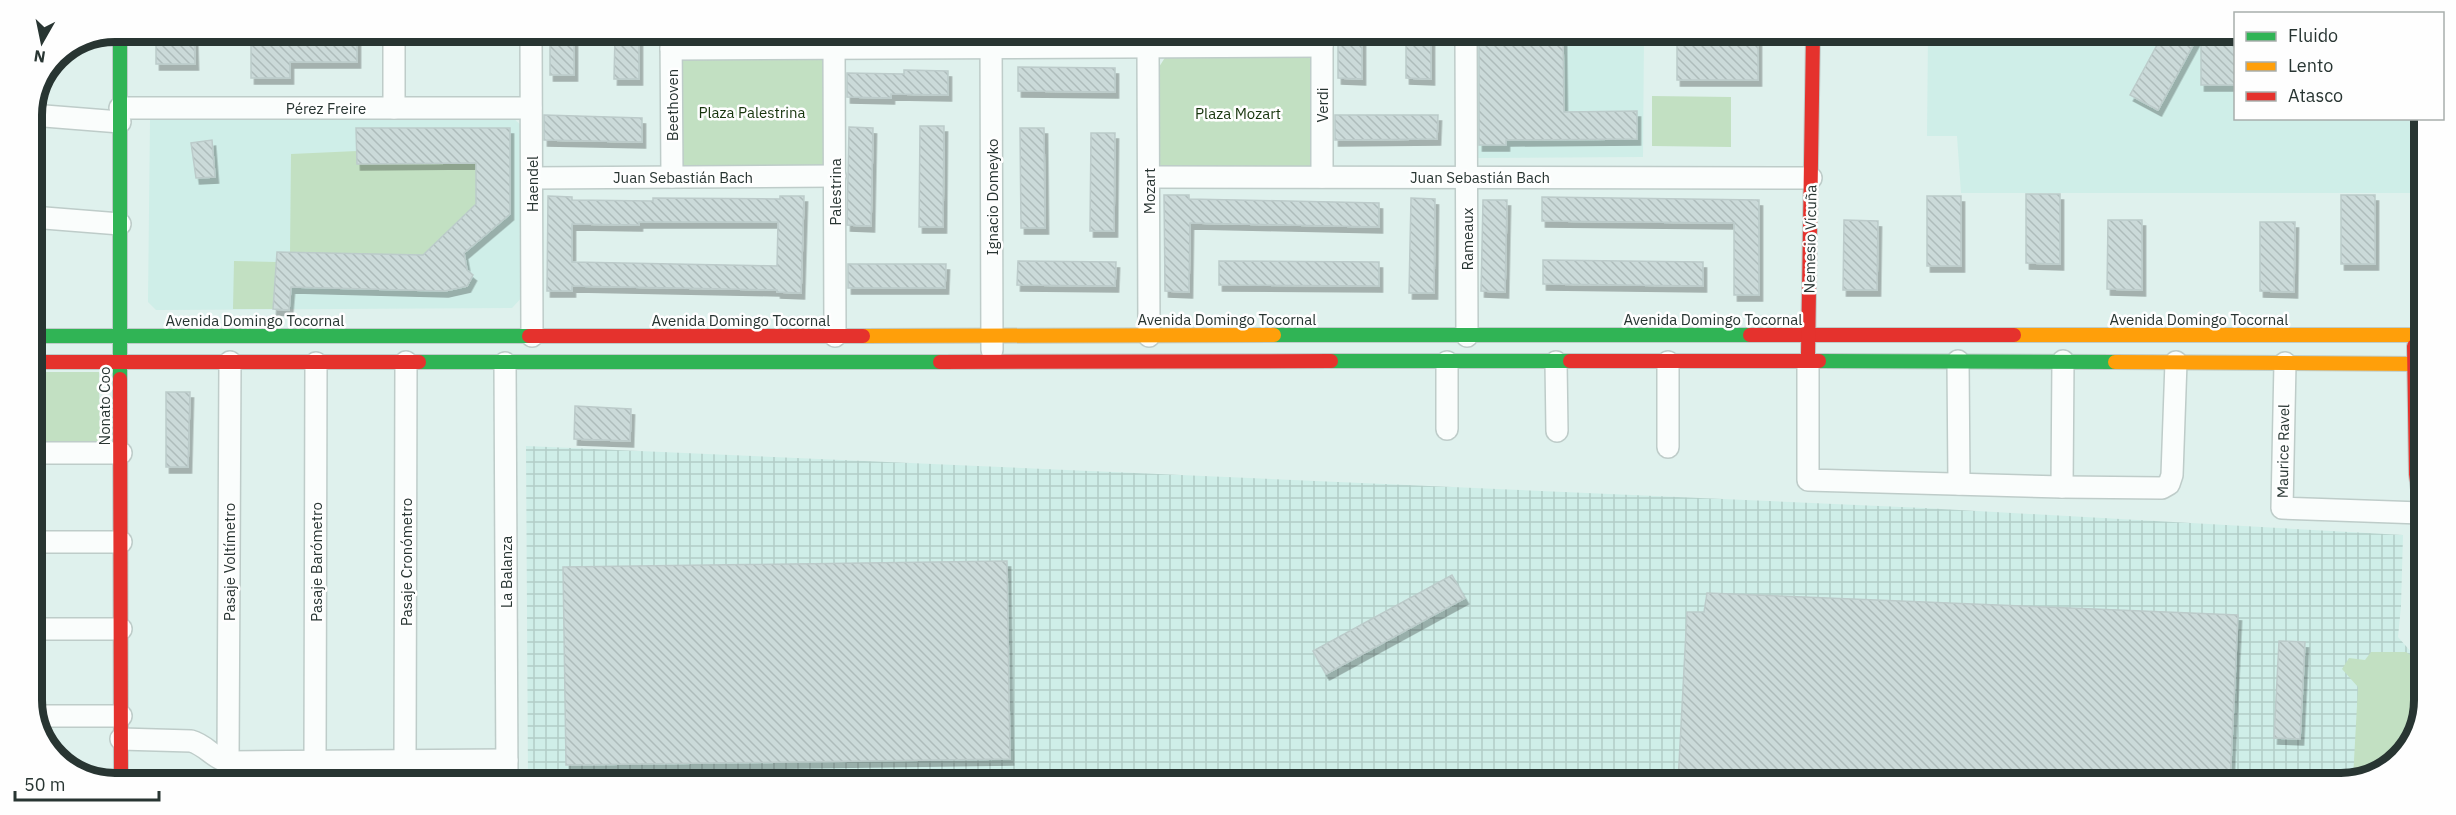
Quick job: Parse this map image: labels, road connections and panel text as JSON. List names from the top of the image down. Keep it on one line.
{"streets":{"main road":["Nemesio Vicuña","Avenida Domingo Tocornal","Nonato Coo"],"street":["Beethoven","Verdi","Pérez Freire","Juan Sebastián Bach","Haendel","Mozart","Palestrina","Ignacio Domeyko","Rameaux","Maurice Ravel","Pasaje Voltímetro","Pasaje Barómetro","Pasaje Cronómetro","La Balanza"]},"crossings":[["Beethoven","Juan Sebastián Bach"],["Verdi","Juan Sebastián Bach"],["Pérez Freire","Haendel"],["Pérez Freire","Nonato Coo"],["Juan Sebastián Bach","Haendel"],["Juan Sebastián Bach","Mozart"],["Juan Sebastián Bach","Palestrina"],["Juan Sebastián Bach","Rameaux"],["Juan Sebastián Bach","Nemesio Vicuña"],["Haendel","Avenida Domingo Tocornal"],["Mozart","Avenida Domingo Tocornal"],["Palestrina","Avenida Domingo Tocornal"],["Ignacio Domeyko","Avenida Domingo Tocornal"],["Rameaux","Avenida Domingo Tocornal"],["Nemesio Vicuña","Avenida Domingo Tocornal"],["Avenida Domingo Tocornal","Nonato Coo"]],"parks":["Plaza Palestrina","Plaza Mozart"],"legend":["Fluido","Lento","Atasco"],"scale_bar":"50 m","north":"bottom"}
